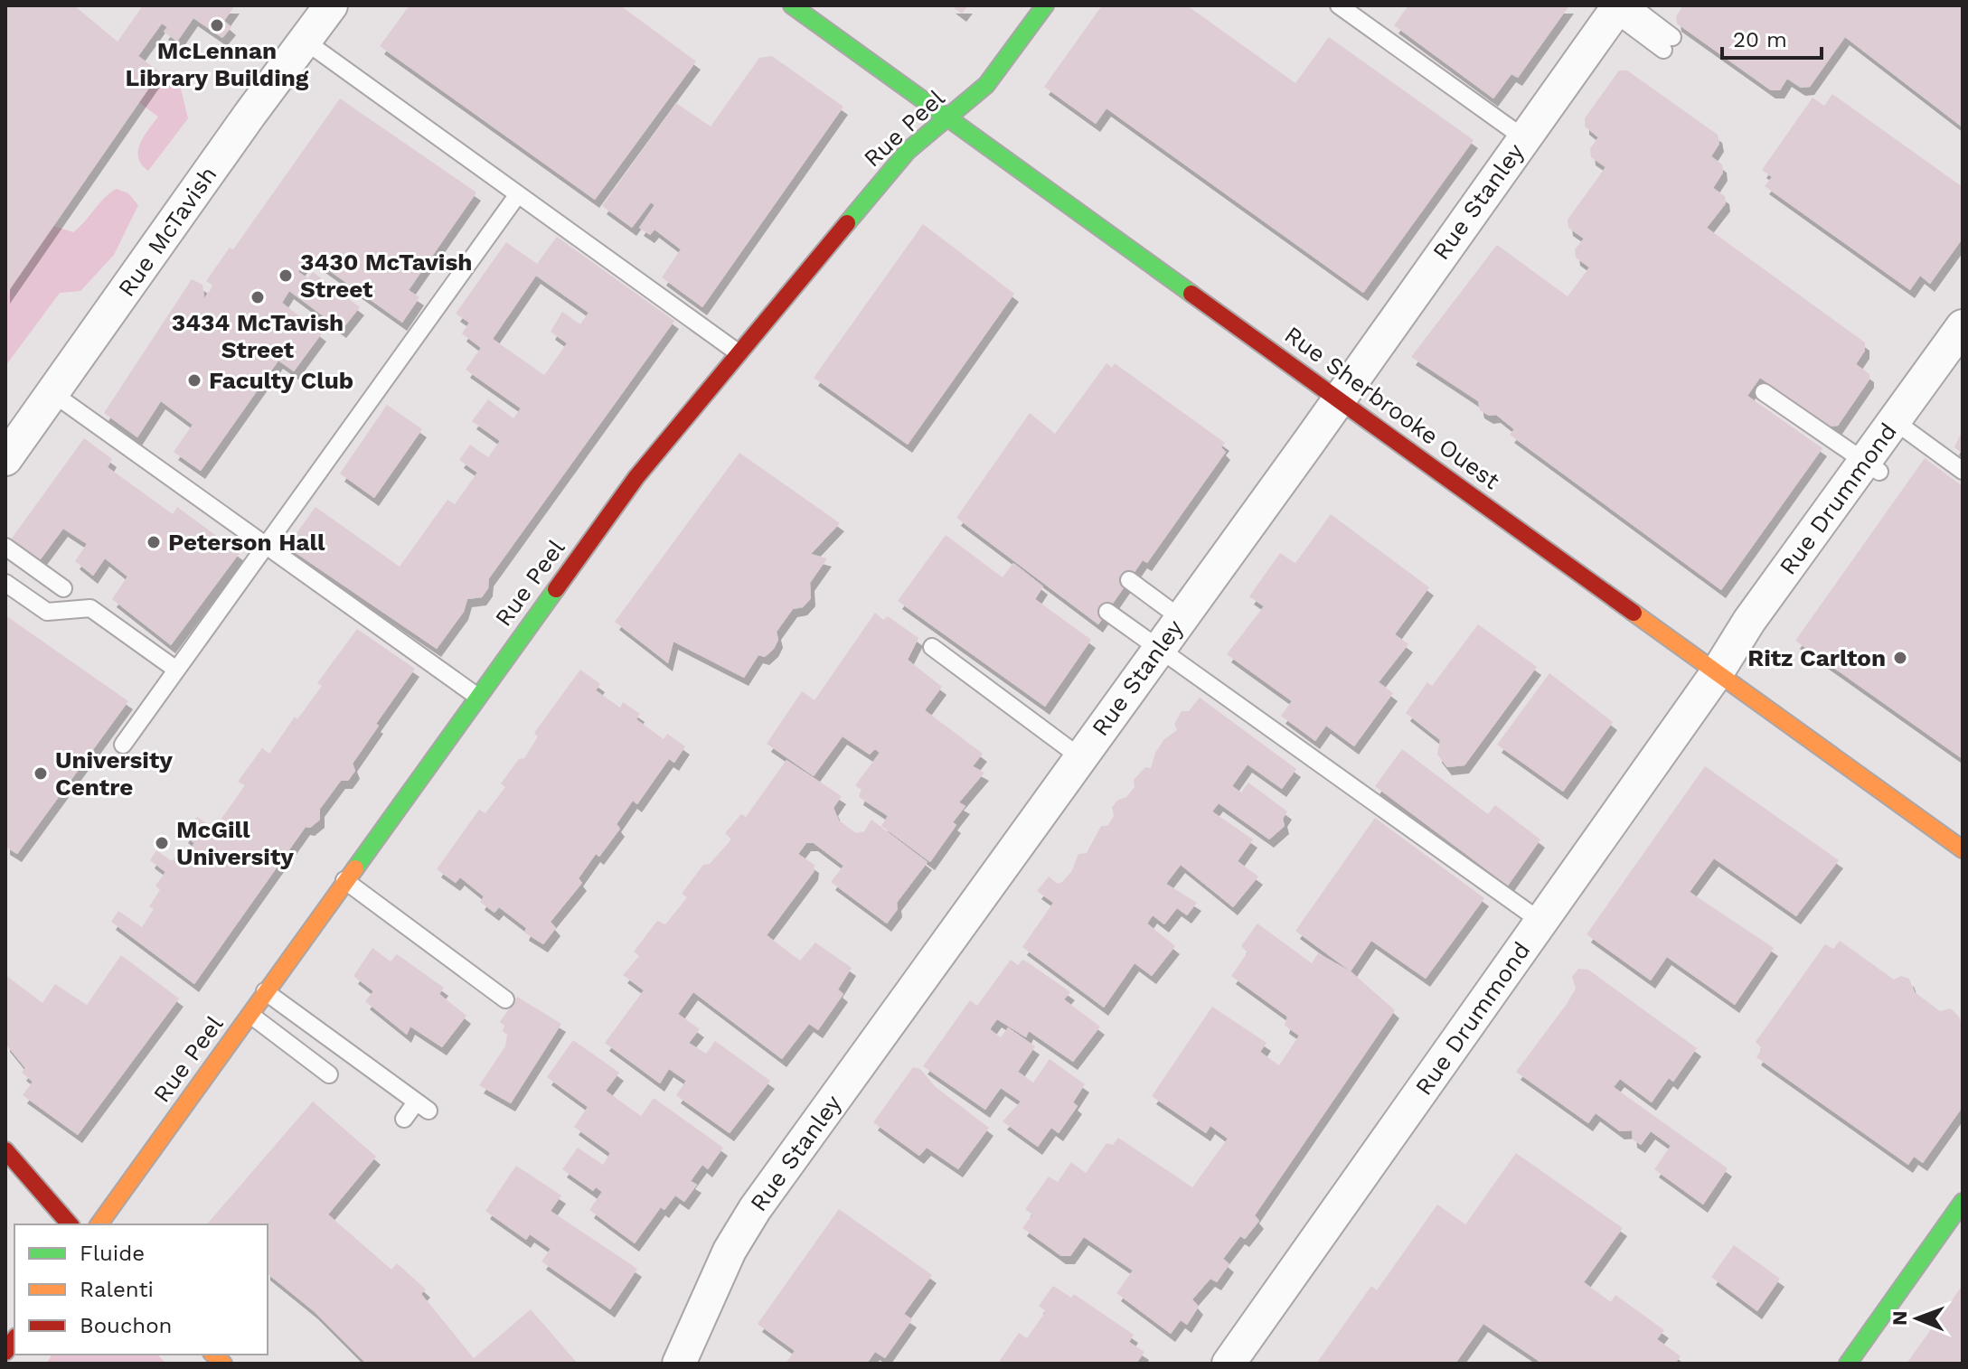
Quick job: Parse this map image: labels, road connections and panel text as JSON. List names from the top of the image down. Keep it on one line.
{"streets":{"street":["Rue Peel","Rue Stanley","Rue McTavish","Rue Sherbrooke Ouest","Rue Drummond"]},"crossings":[["Rue Peel","Rue Sherbrooke Ouest"],["Rue Stanley","Rue Sherbrooke Ouest"],["Rue Sherbrooke Ouest","Rue Drummond"]],"places":["McLennan Library Building","3430 McTavish Street","3434 McTavish Street","Faculty Club","Peterson Hall","Ritz Carlton","University Centre","McGill University"],"legend":["Fluide","Ralenti","Bouchon"],"scale_bar":"20 m","north":"left"}
